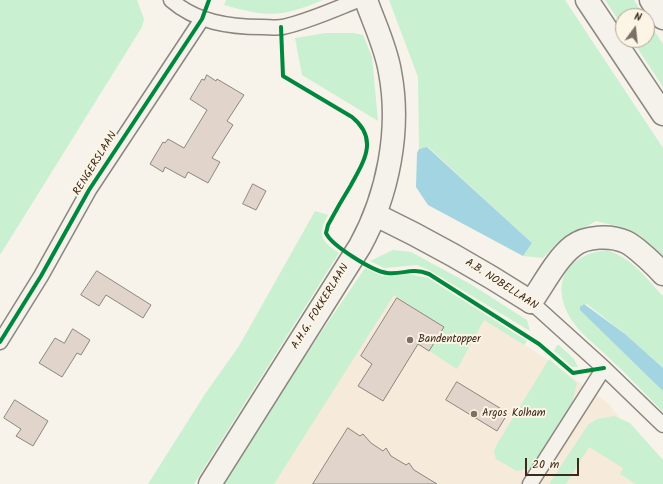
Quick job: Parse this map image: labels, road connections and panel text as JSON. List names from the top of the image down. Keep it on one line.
{"streets":{"main road":["A.B. NOBELLAAN","A.H.G. FOKKERLAAN"],"street":["RENGERSLAAN"]},"crossings":[["A.B. NOBELLAAN","A.H.G. FOKKERLAAN"]],"places":["Bandentopper","Argos Kolham"],"scale_bar":"20 m","north":"top"}
